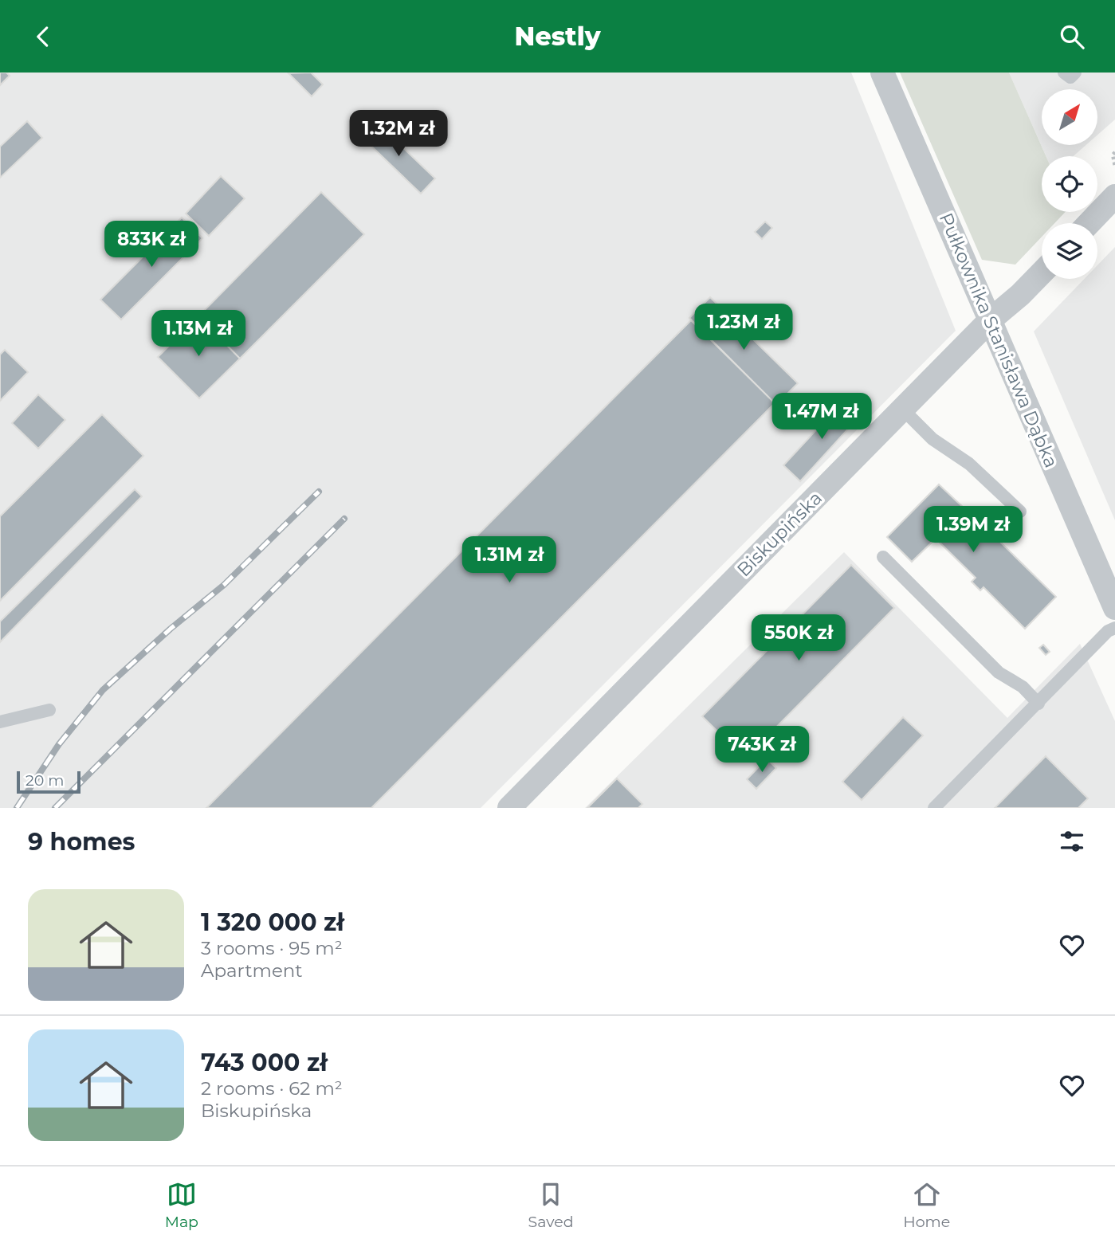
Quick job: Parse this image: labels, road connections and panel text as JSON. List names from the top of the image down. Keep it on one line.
{"streets":{"street":["Pułkownika Stanisława Dąbka","Biskupińska"]},"crossings":[["Pułkownika Stanisława Dąbka","Biskupińska"]],"scale_bar":"20 m","north":"top right","page":{"header":"Nestly","price":["1.32M zł","833K zł","1.23M zł","1.13M zł","1.47M zł","1.39M zł","1.31M zł","550K zł","743K zł"],"scale":"20 m","heading":"9 homes","list":[{"name":"1 320 000 zł","note":"3 rooms · 95 m² · Apartment"},{"name":"743 000 zł","note":"2 rooms · 62 m² · Biskupińska"}],"tabs":["Map","Saved","Home"]}}
